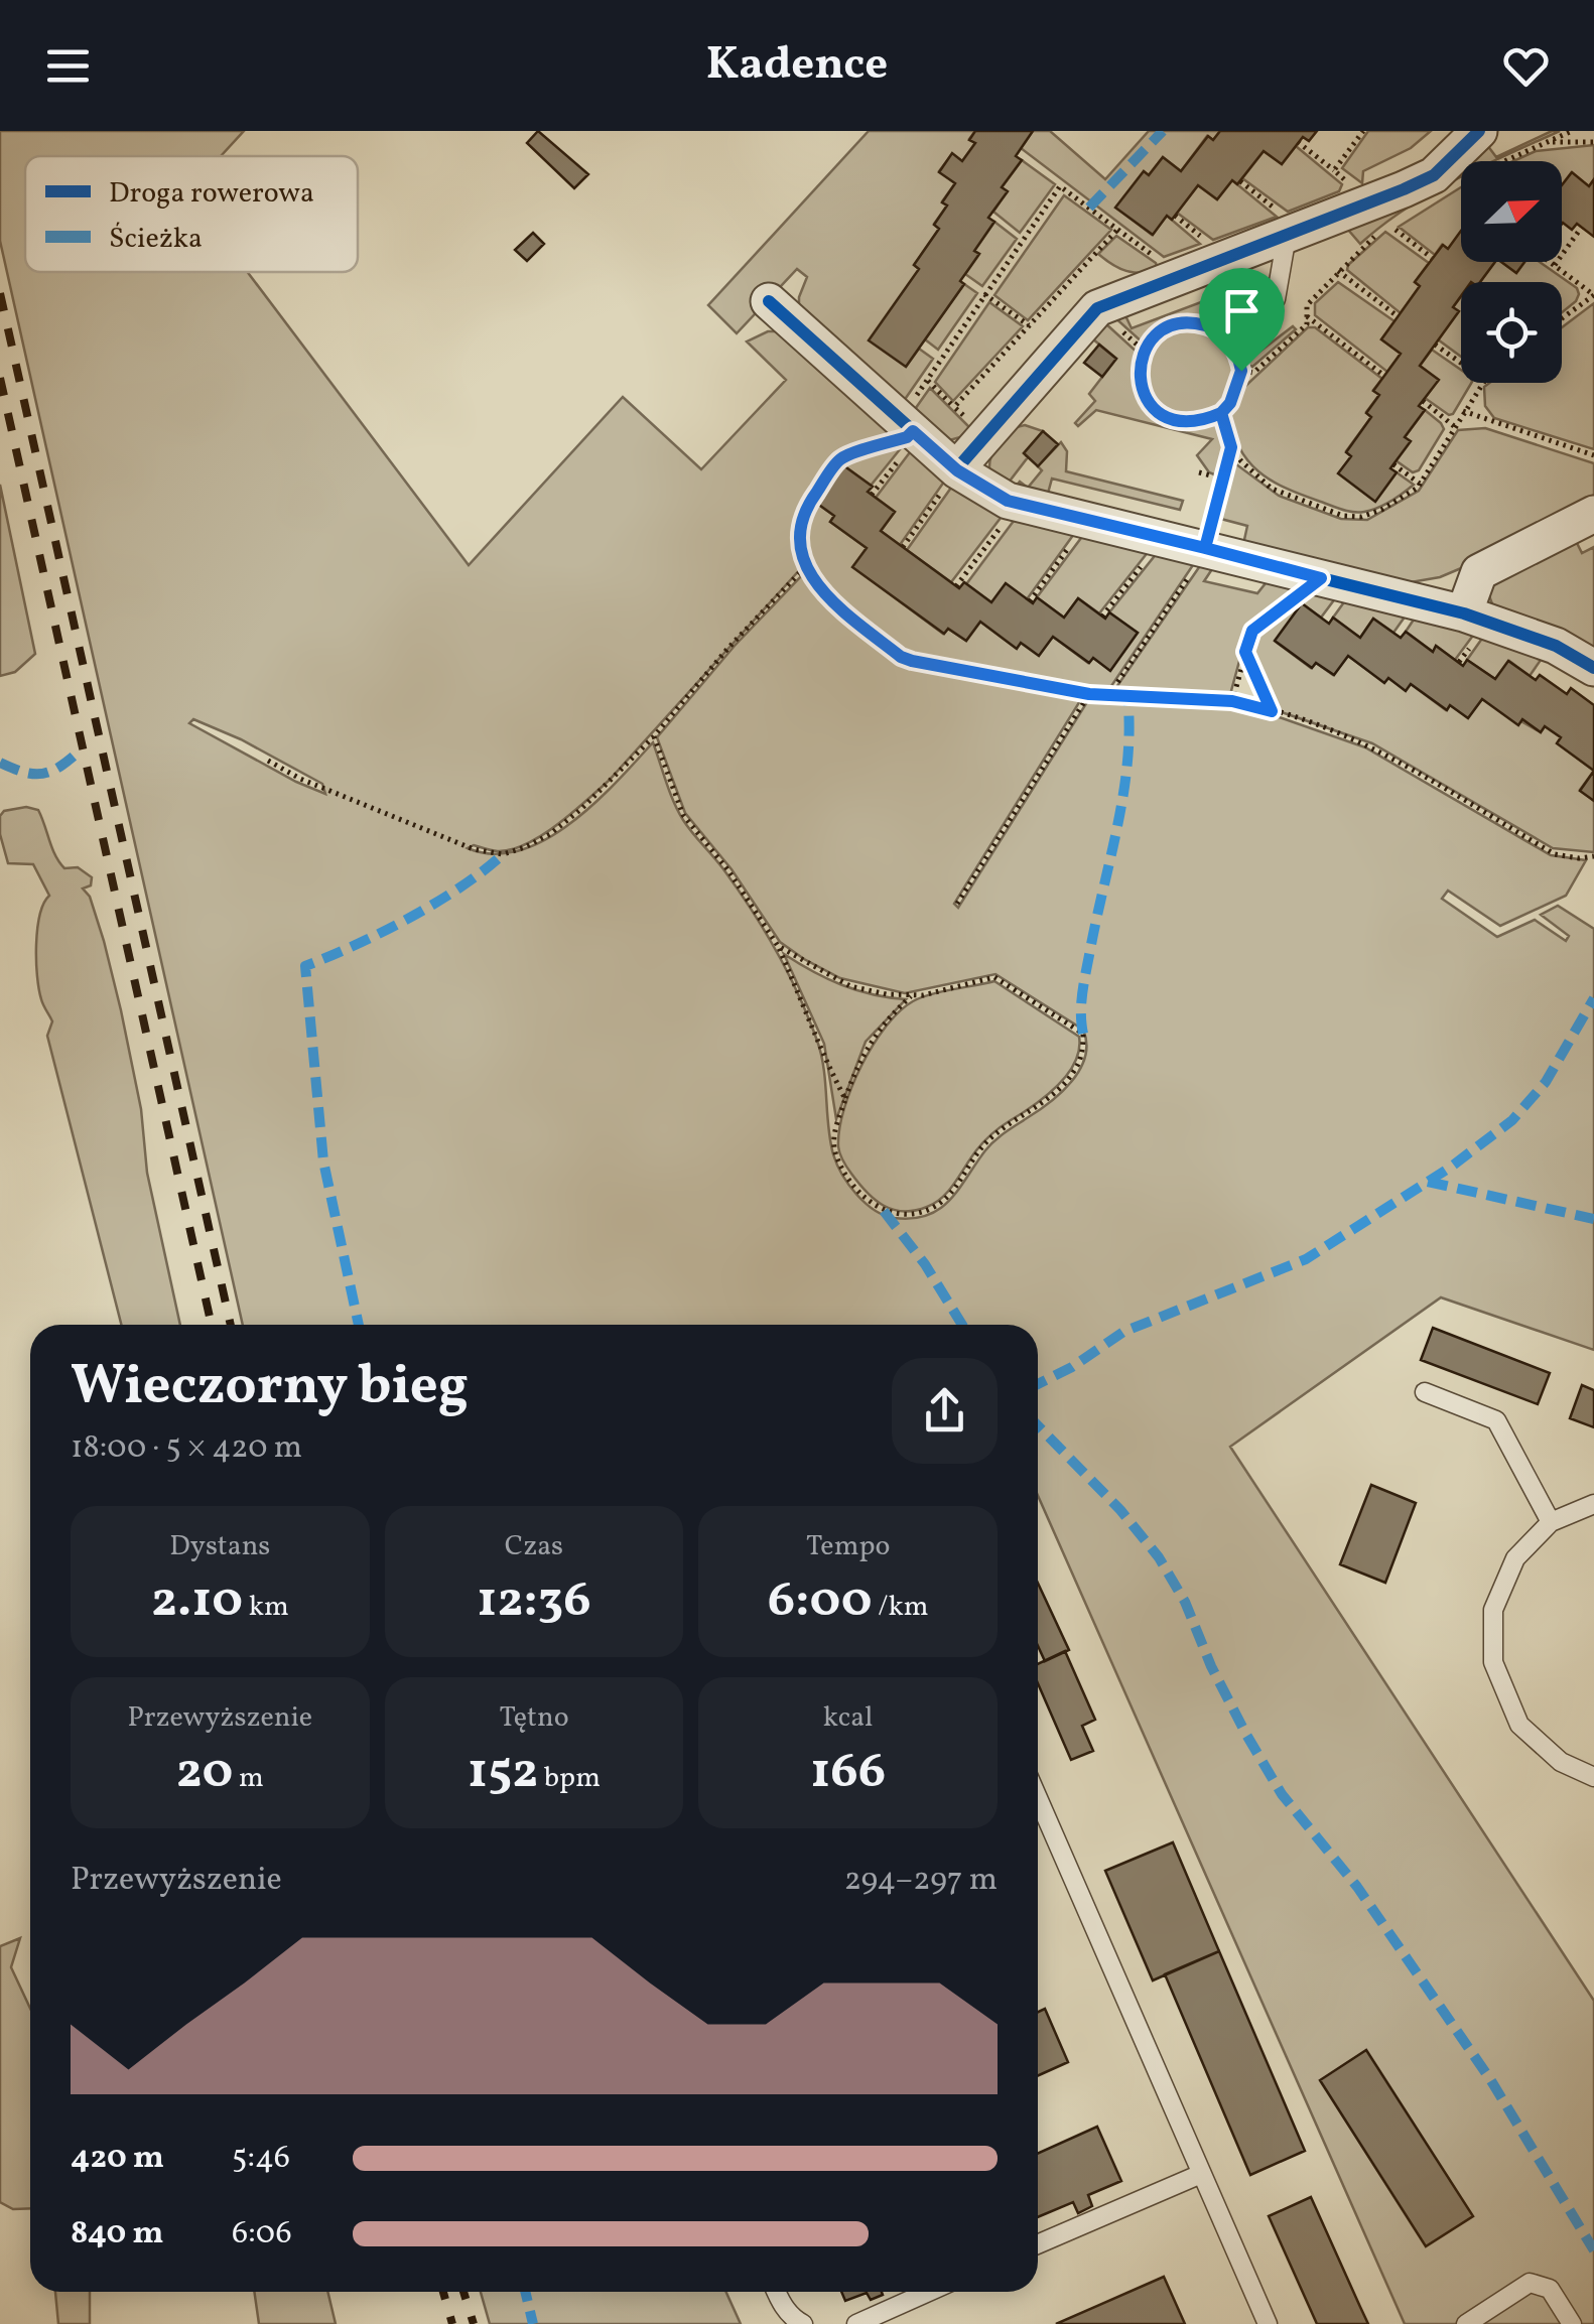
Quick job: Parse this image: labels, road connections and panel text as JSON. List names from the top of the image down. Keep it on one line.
{"legend":["Droga rowerowa","Ścieżka"],"north":"top right","page":{"header":"Kadence","heading":["Wieczorny bieg","18:00 · 5 × 420 m"],"stats":[["Dystans","2.10 km"],["Czas","12:36"],["Tempo","6:00 /km"],["Przewyższenie","20 m"],["Tętno","152 bpm"],["kcal","166"]],"chart":["Przewyższenie","294–297 m"],"list":[{"name":"420 m","note":"5:46"},{"name":"840 m","note":"6:06"}]}}
